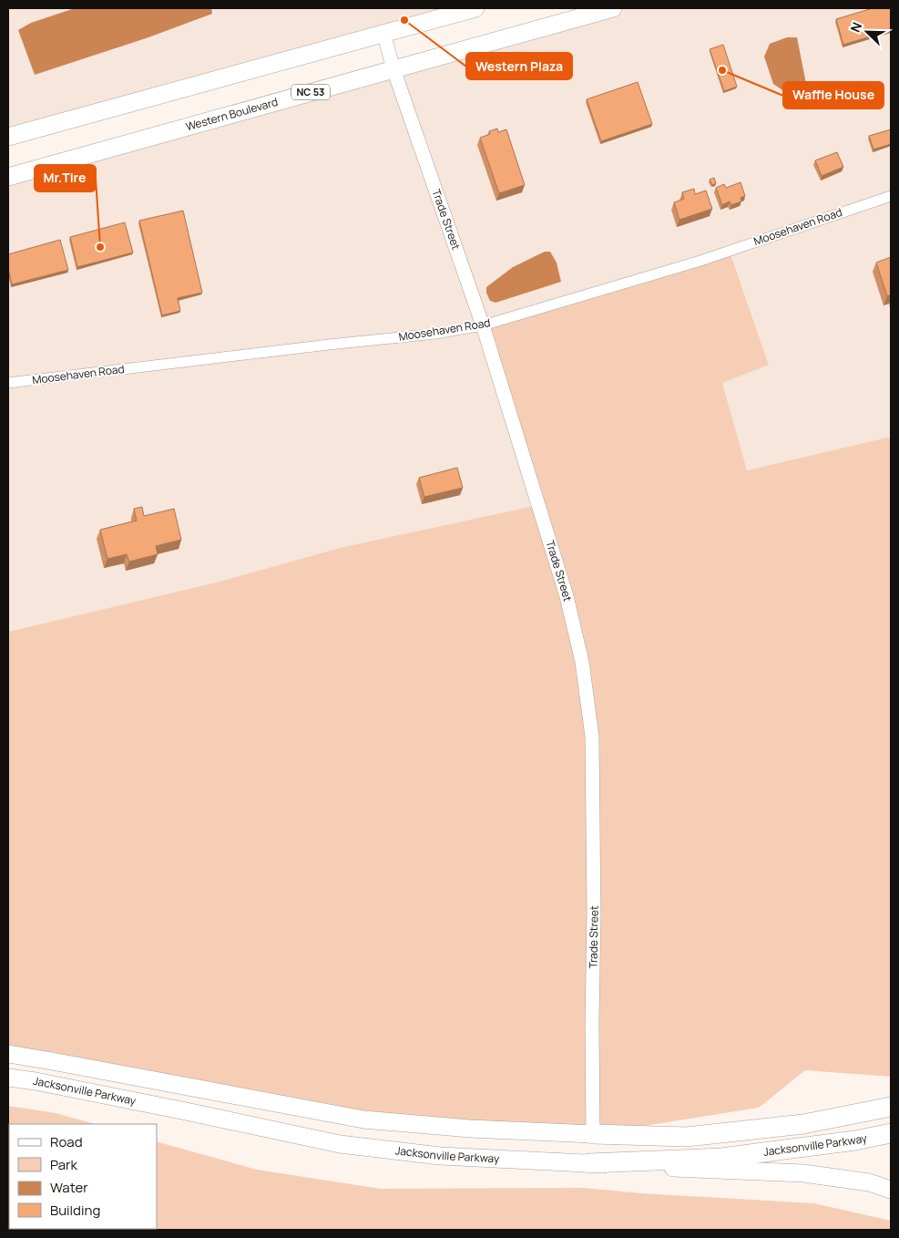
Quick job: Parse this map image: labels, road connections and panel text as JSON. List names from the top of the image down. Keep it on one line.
{"streets":{"highway":["Jacksonville Parkway"],"main road":["NC 53","Western Boulevard"],"street":["Trade Street","Moosehaven Road"]},"crossings":[["Western Boulevard","Trade Street"],["Trade Street","Moosehaven Road"],["Trade Street","Jacksonville Parkway"]],"places":["Western Plaza","Waffle House","Mr.Tire"],"legend":["Road","Park","Water","Building"],"north":"top left"}
